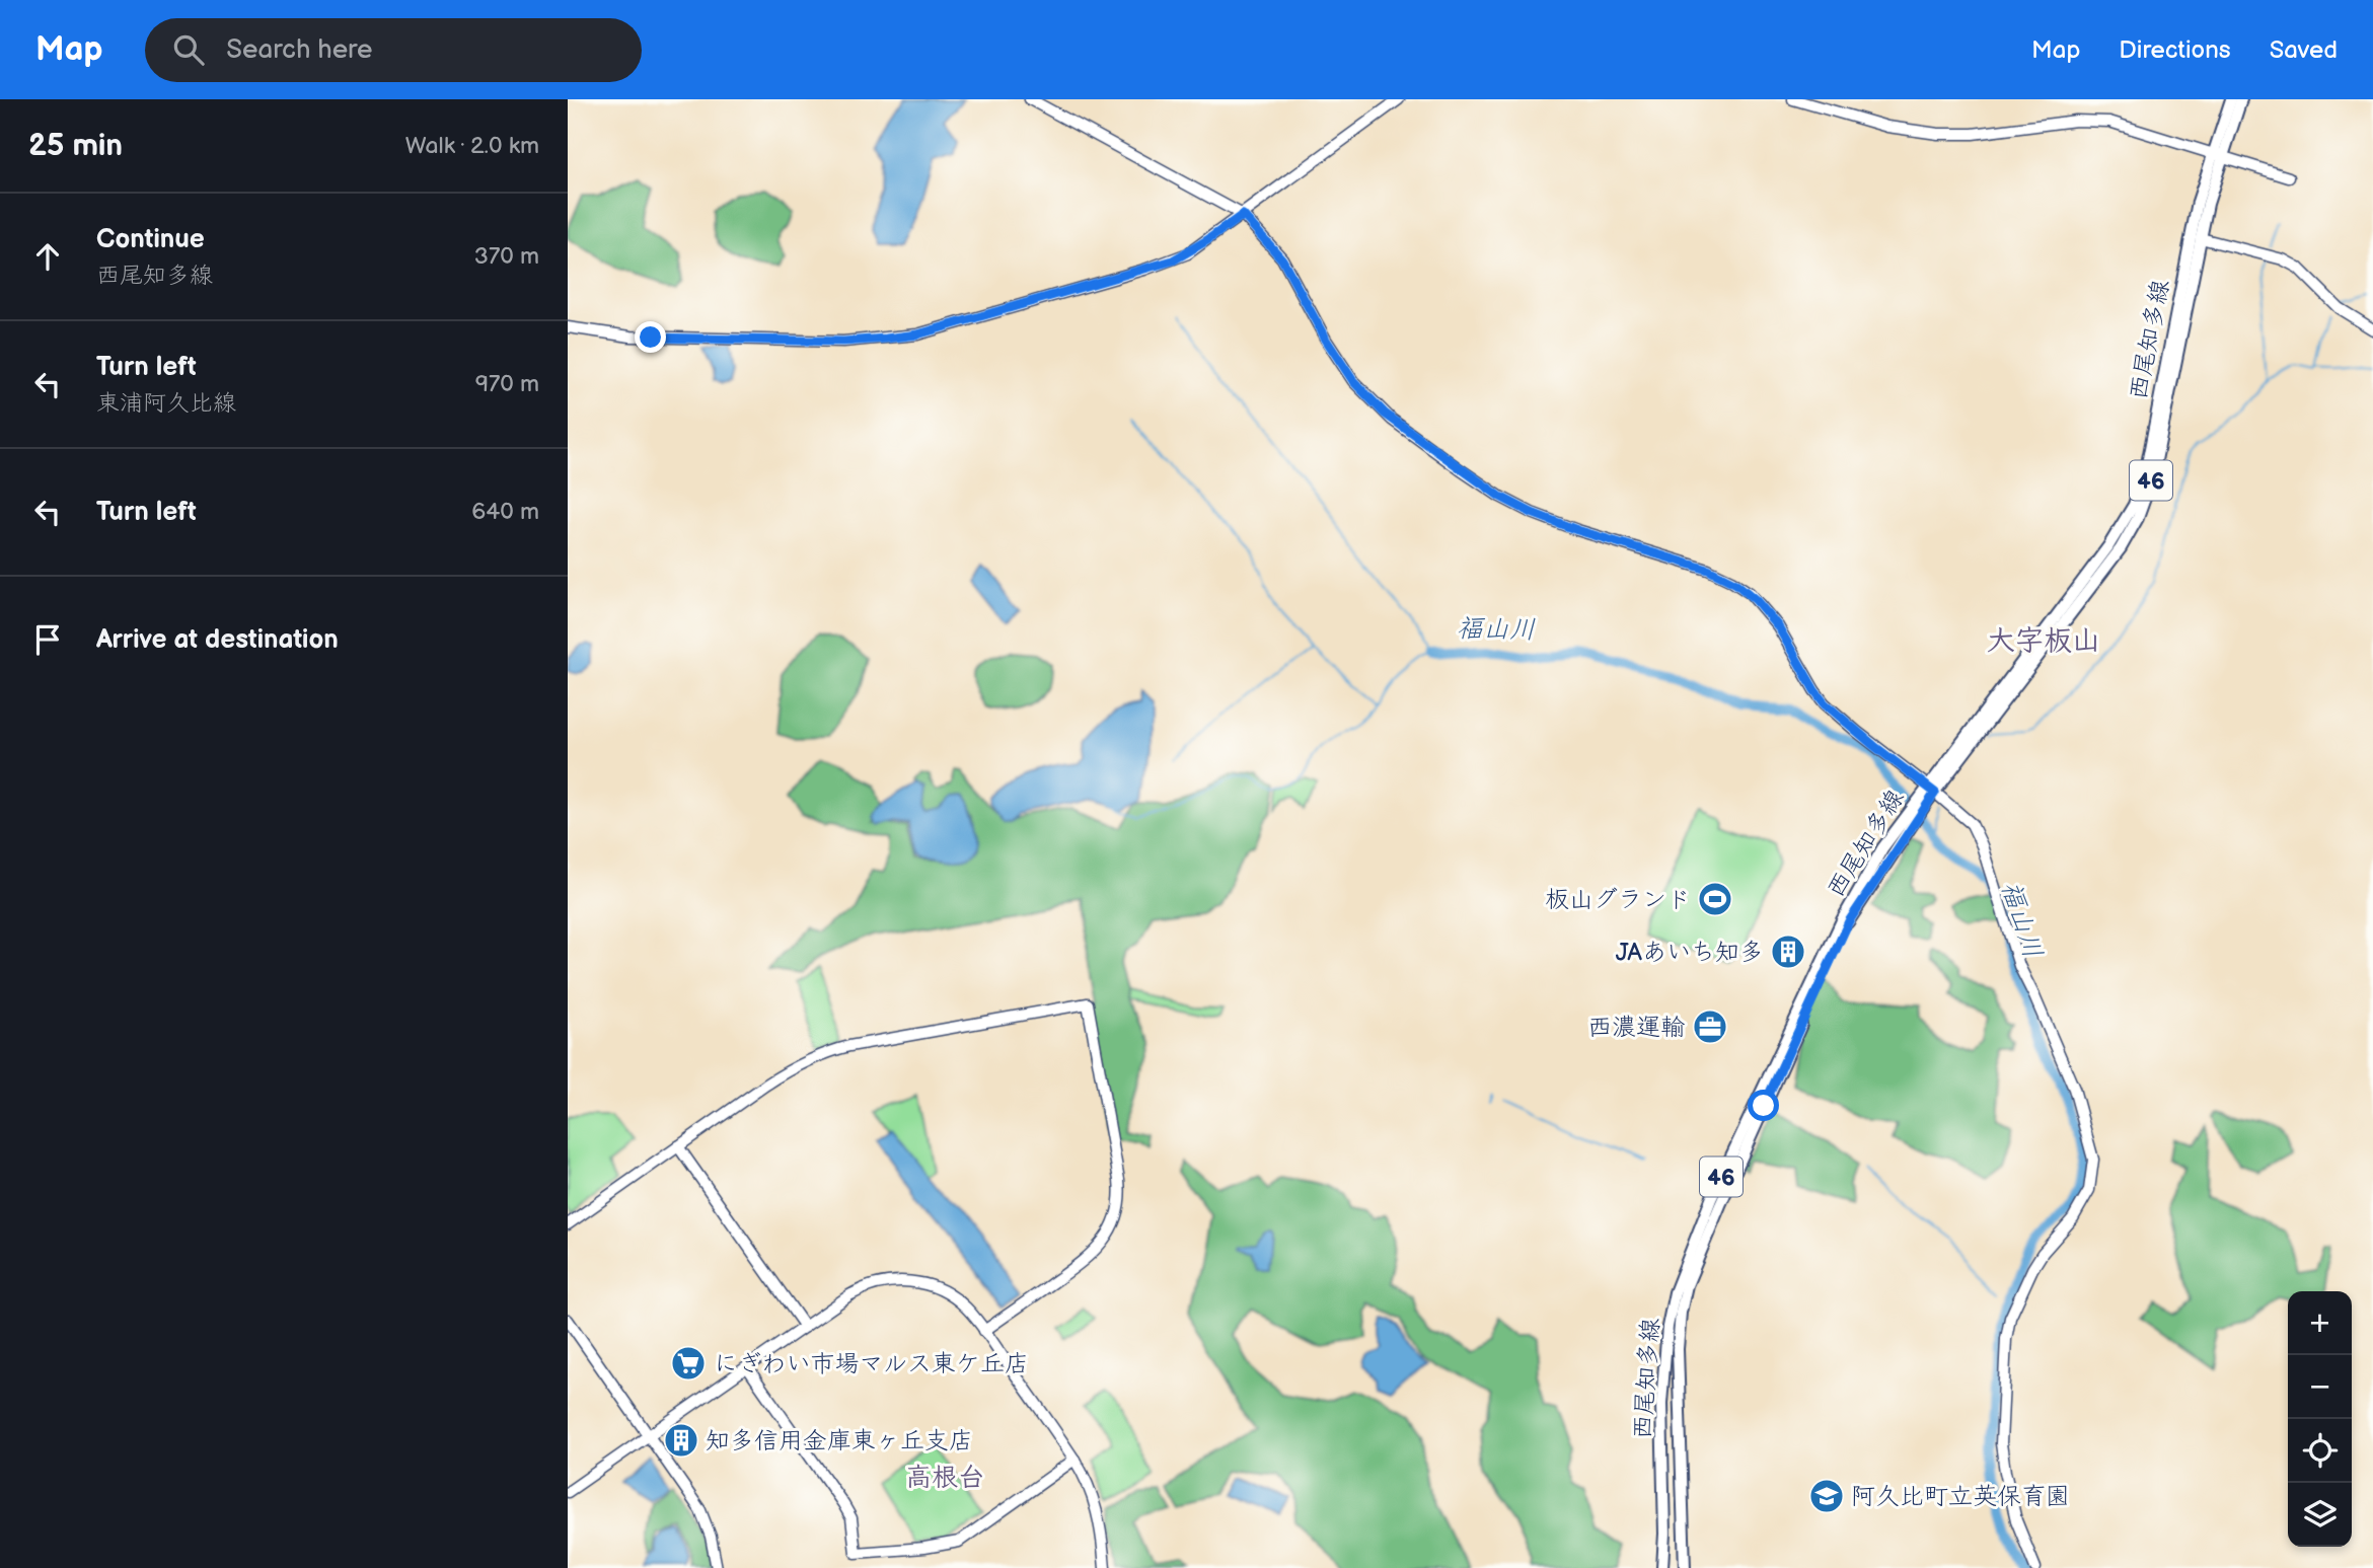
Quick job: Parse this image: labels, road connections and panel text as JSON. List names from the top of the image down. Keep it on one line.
{"streets":{"main road":["西尾知多線","46"]},"districts":["大字板山","高根台"],"water":["福山川"],"places":{"sports":["板山グランド"],"building":["JAあいち知多","知多信用金庫東ヶ丘支店"],"office":["西濃運輸"],"supermarket":["にぎわい市場マルス東ケ丘店"],"school or university":["阿久比町立英保育園"]},"page":{"header":"Map","search":"Search here","nav":["Map","Directions","Saved"],"heading":["25 min","Walk · 2.0 km"],"list":[["Continue","西尾知多線","370 m"],["Turn left","東浦阿久比線","970 m"],["Turn left","640 m"],"Arrive at destination"],"map_buttons":["+","−"]}}
